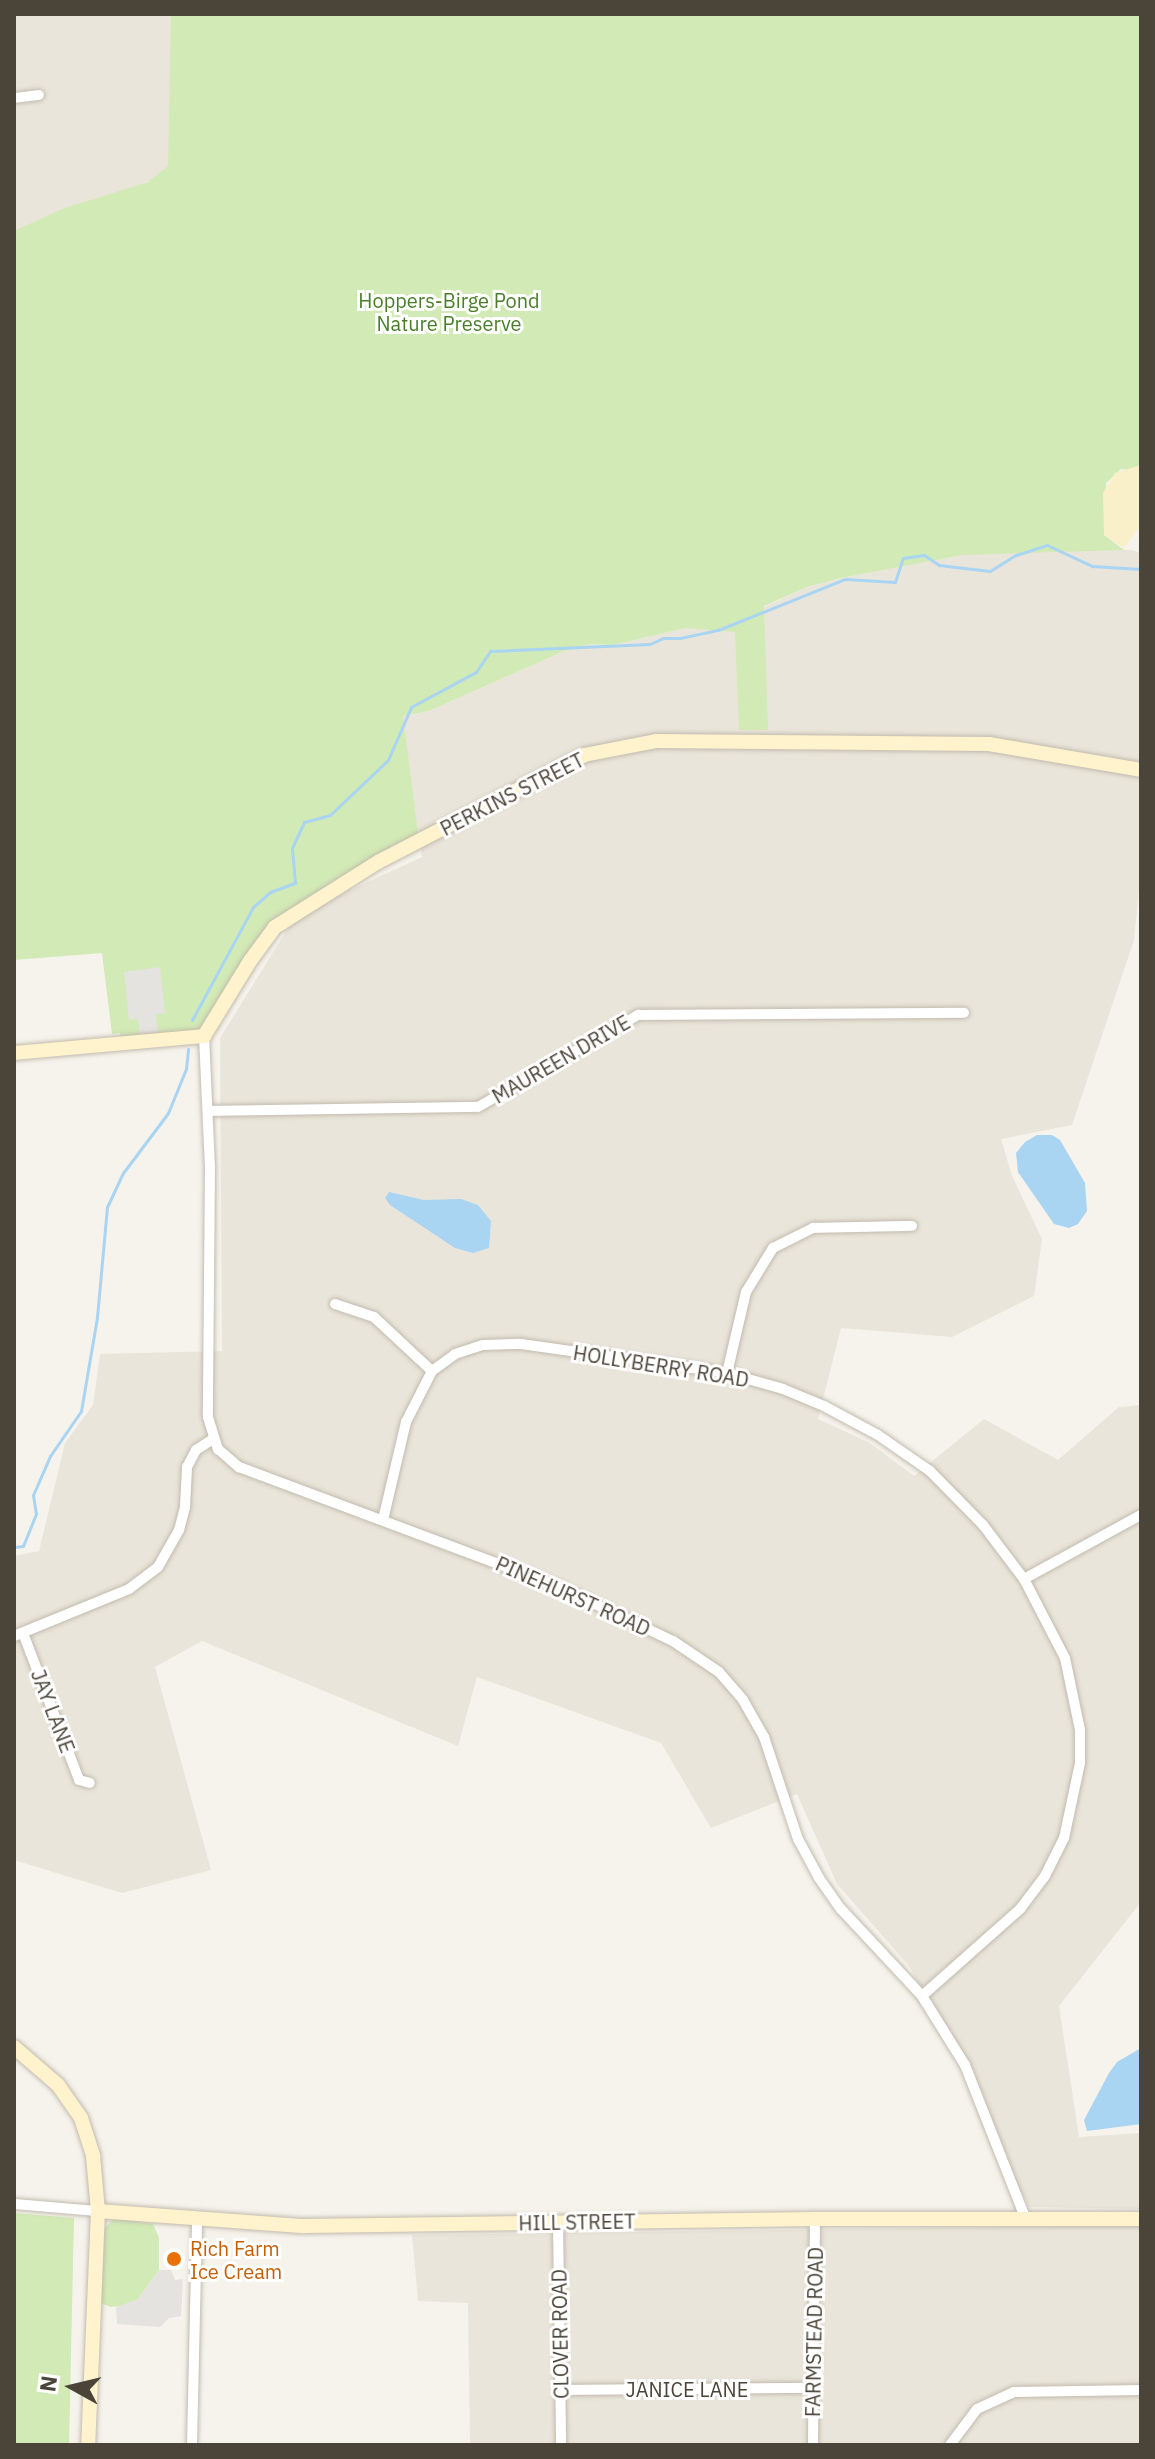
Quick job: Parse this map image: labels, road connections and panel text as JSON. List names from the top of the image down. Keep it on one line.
{"streets":{"street":["PERKINS STREET","MAUREEN DRIVE","HOLLYBERRY ROAD","PINEHURST ROAD","JAY LANE","HILL STREET","FARMSTEAD ROAD","CLOVER ROAD","JANICE LANE"]},"crossings":[["HOLLYBERRY ROAD","PINEHURST ROAD"],["PINEHURST ROAD","HILL STREET"],["HILL STREET","FARMSTEAD ROAD"],["HILL STREET","CLOVER ROAD"],["FARMSTEAD ROAD","JANICE LANE"],["CLOVER ROAD","JANICE LANE"]],"parks":["Hoppers-Birge Pond Nature Preserve"],"places":["Rich Farm Ice Cream"],"north":"left"}
